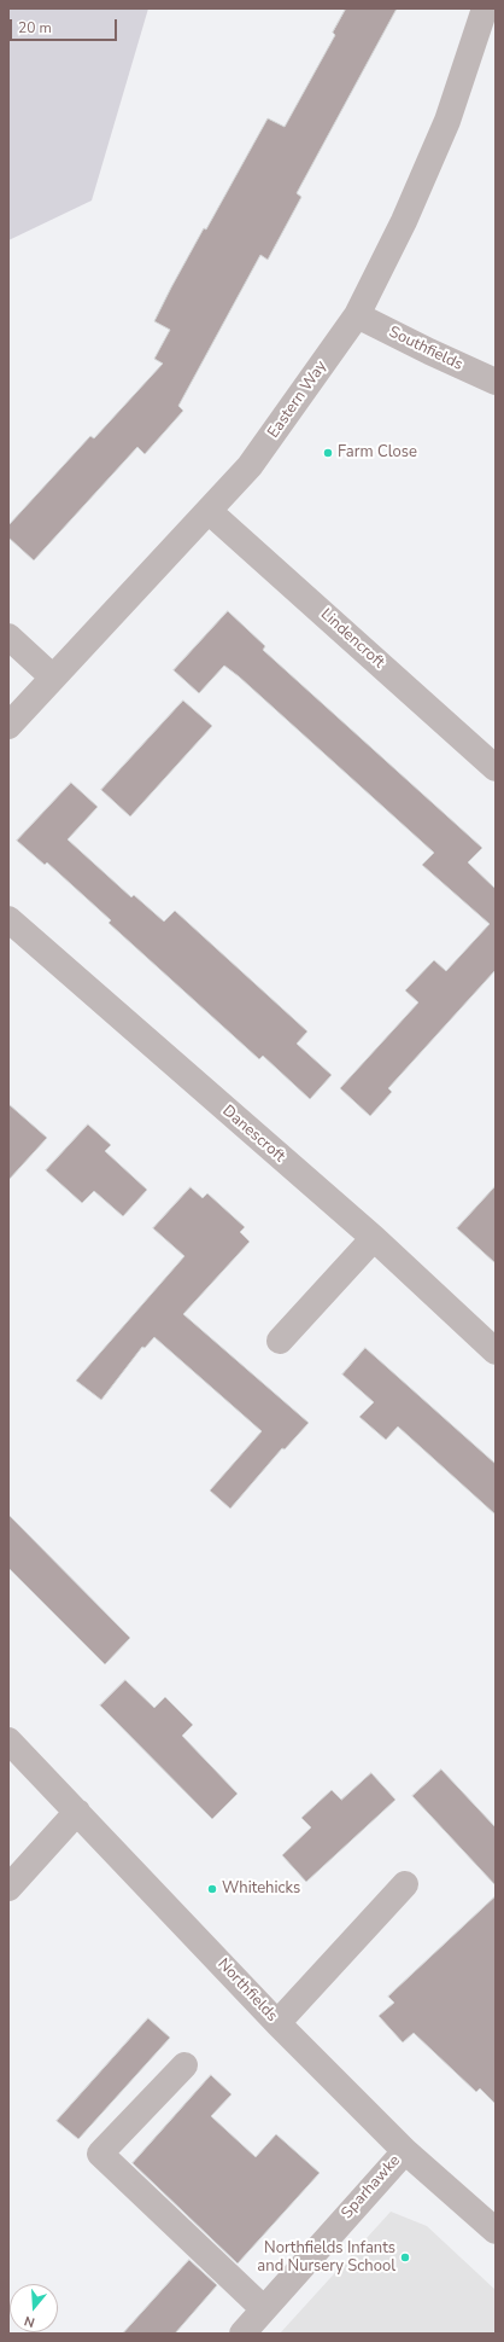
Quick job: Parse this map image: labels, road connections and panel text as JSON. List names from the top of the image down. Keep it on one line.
{"streets":{"street":["Southfields","Eastern Way","Lindencroft","Danescroft","Northfields","Sparhawke"]},"crossings":[["Southfields","Eastern Way"],["Eastern Way","Lindencroft"],["Northfields","Sparhawke"]],"places":["Farm Close","Whitehicks","Northfields Infants and Nursery School"],"scale_bar":"20 m","north":"bottom"}
